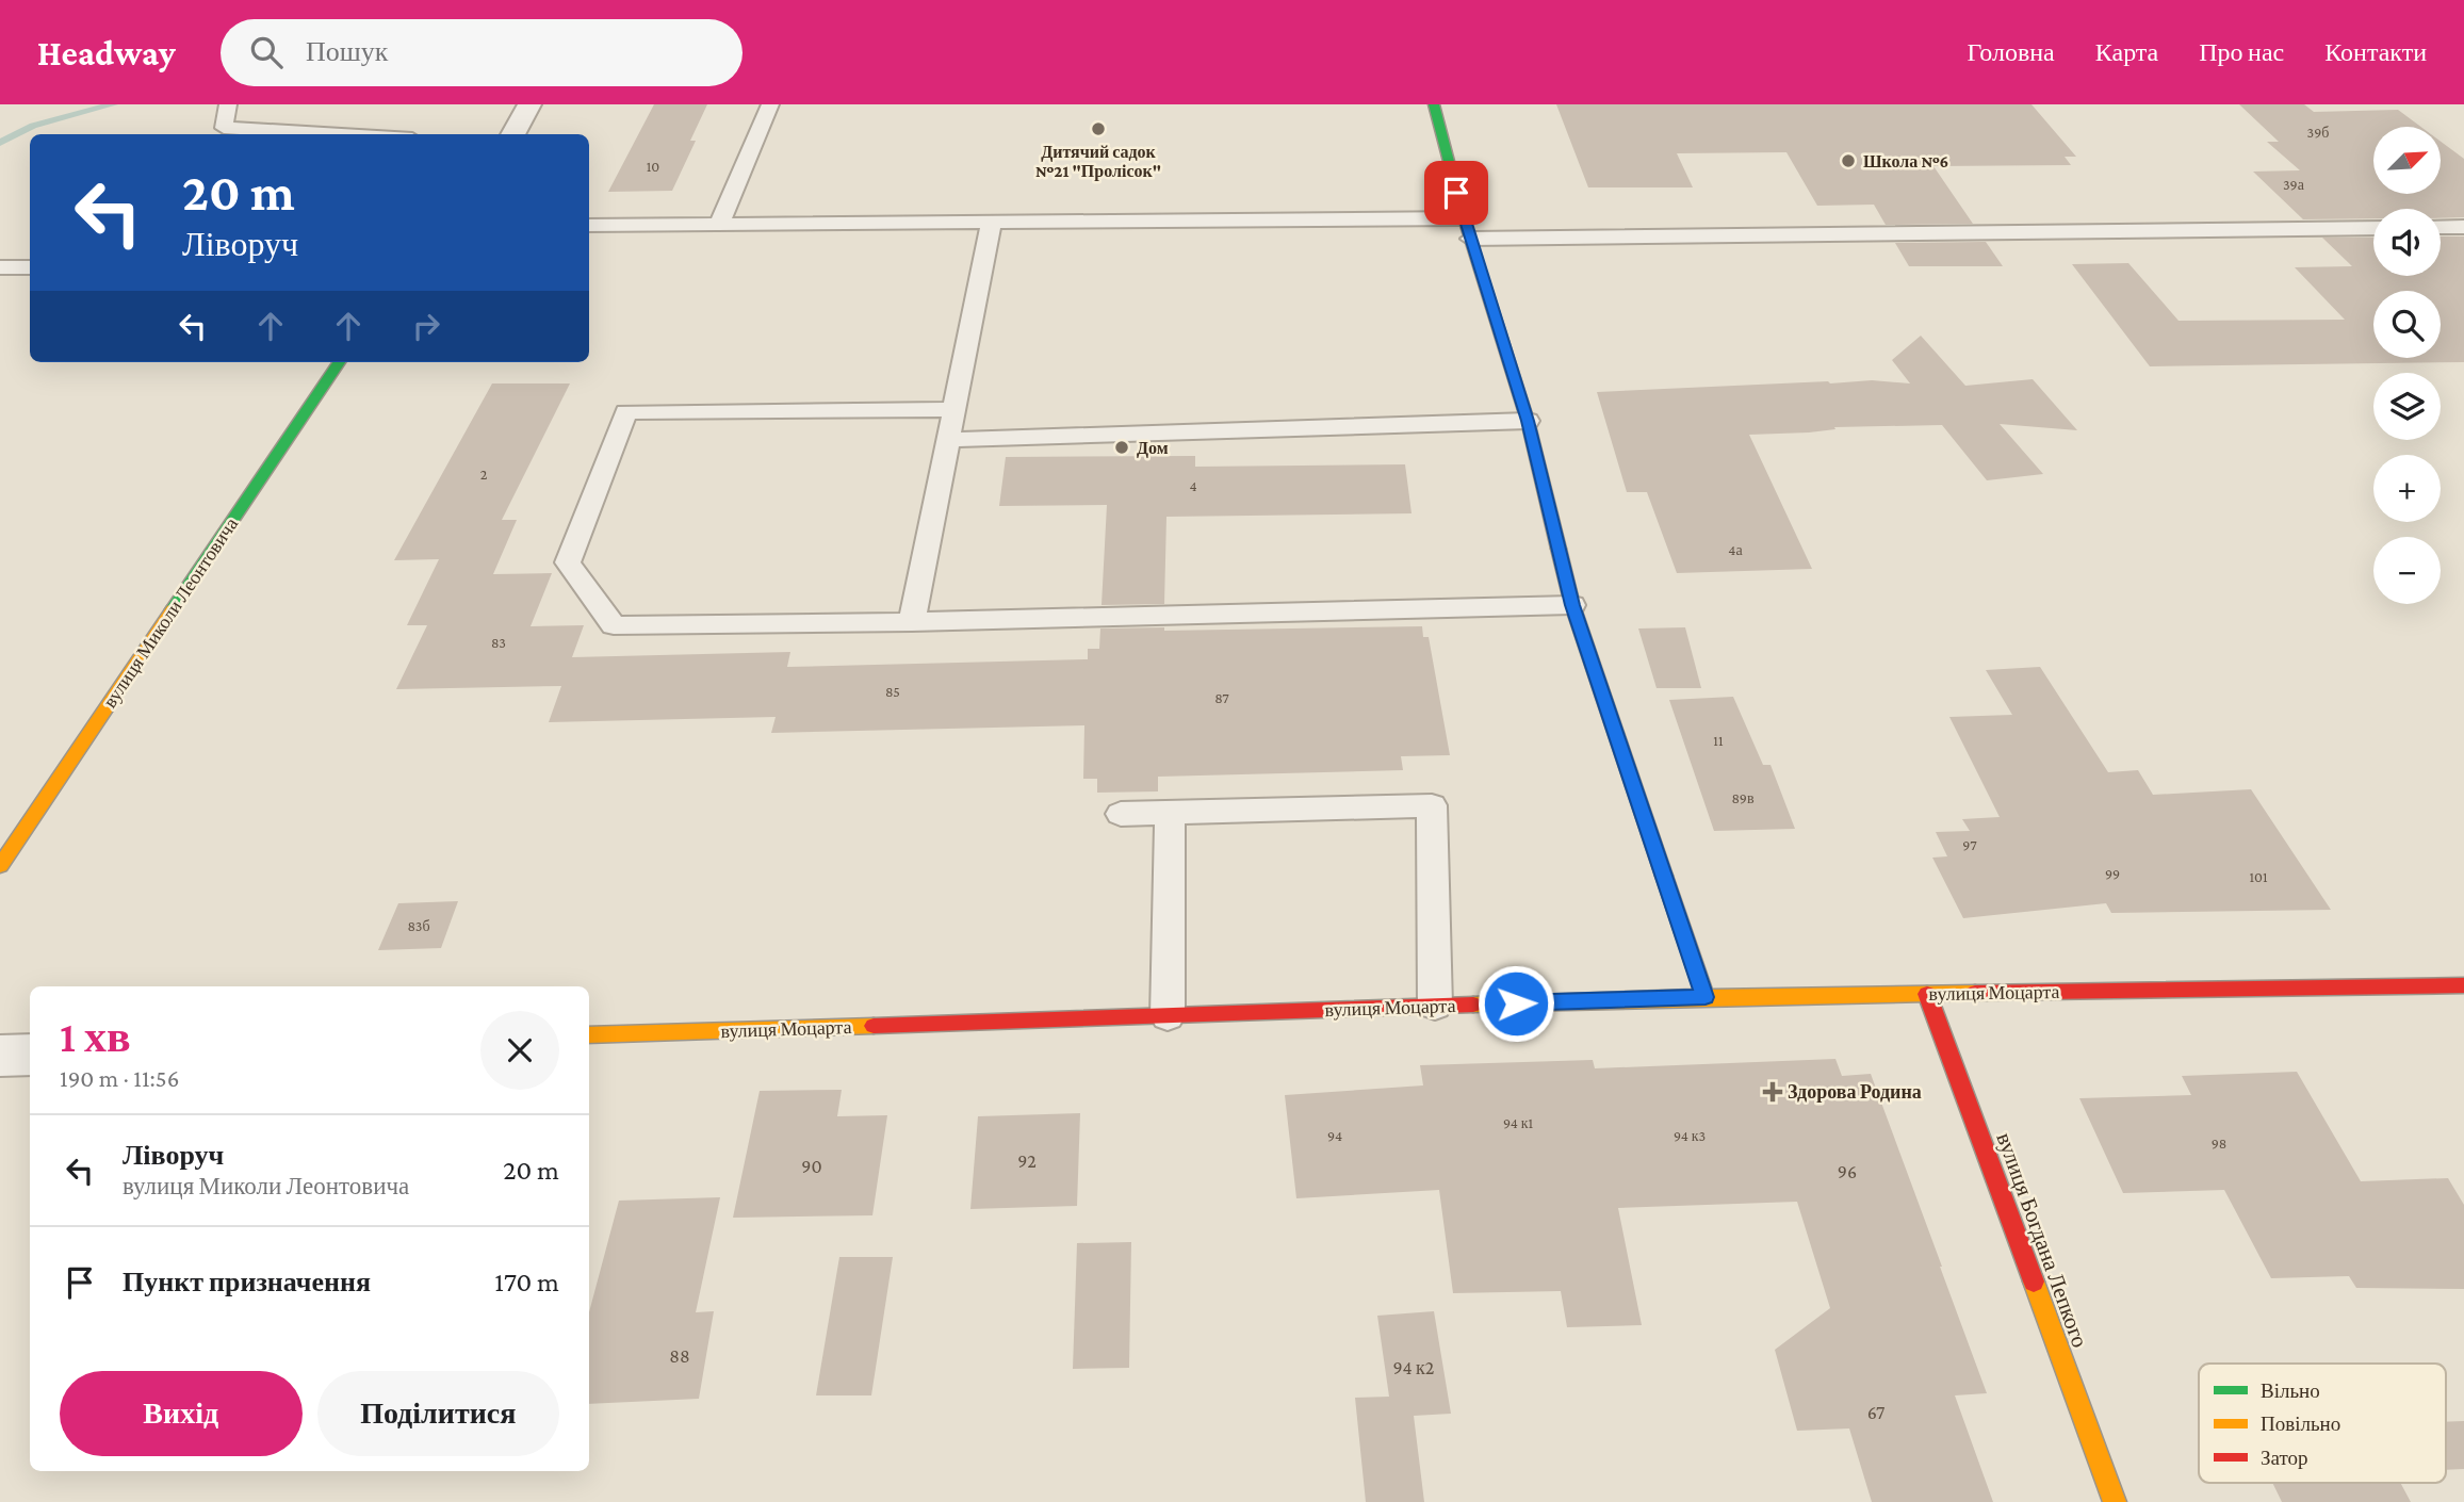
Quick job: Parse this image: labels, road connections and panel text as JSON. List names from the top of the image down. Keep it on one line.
{"streets":{"street":["вулиця Миколи Леонтовича","вулиця Моцарта","вулиця Богдана Лепкого"]},"crossings":[["вулиця Моцарта","вулиця Богдана Лепкого"]],"places":{"other":["Дитячий садок №21 \"Пролісок\"","Школа №6","Дом"],"health":["Здорова Родина"]},"house_numbers":["39б","10","39а","2","4","4а","83","85","87","11","89в","97","99","101","83б","94 к1","94","94 к3","98","92","90","96","88","94 к2","67"],"legend":["Вільно","Повільно","Затор"],"north":"top right","page":{"header":"Headway","search":"Пошук","nav":["Головна","Карта","Про нас","Контакти"],"map_buttons":["+","−"],"turn":["20 m","Ліворуч"],"heading":["1 хв","190 m · 11:56"],"list":[{"name":"Ліворуч","note":"вулиця Миколи Леонтовича","value":"20 m"},{"name":"Пункт призначення","value":"170 m"}],"buttons":["Вихід","Поділитися"]}}
